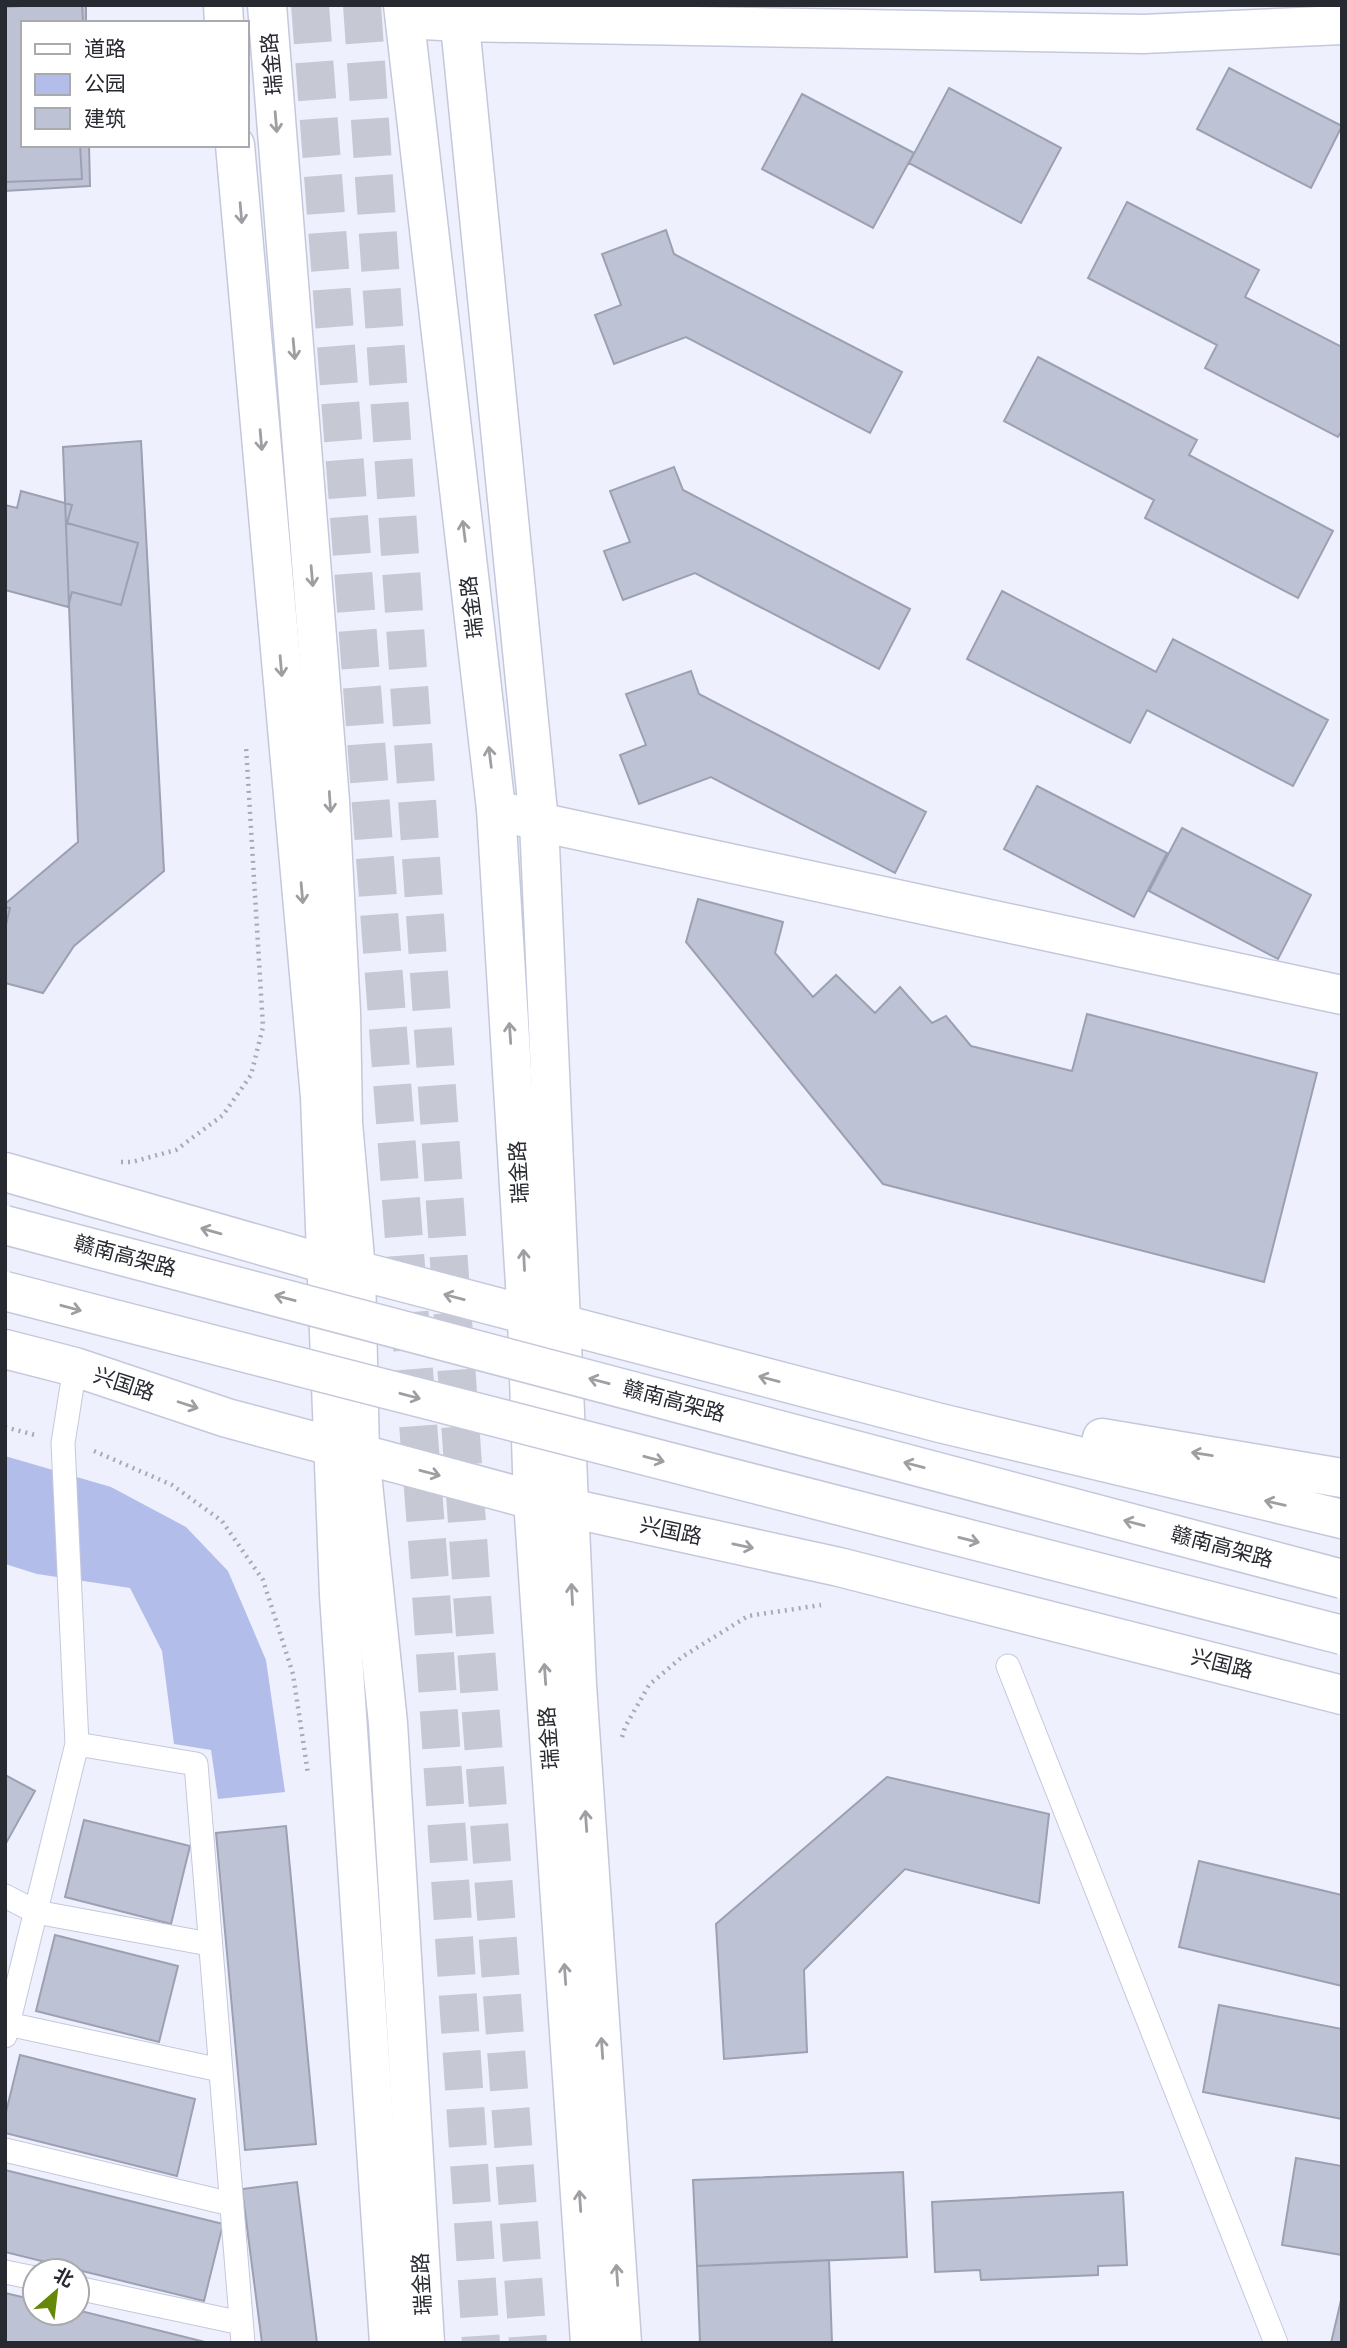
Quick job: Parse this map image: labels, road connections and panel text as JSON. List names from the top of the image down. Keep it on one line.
{"streets":{"main road":["瑞金路","赣南高架路","兴国路"]},"crossings":[["瑞金路","兴国路"]],"legend":["道路","公园","建筑"],"north":"top right"}
